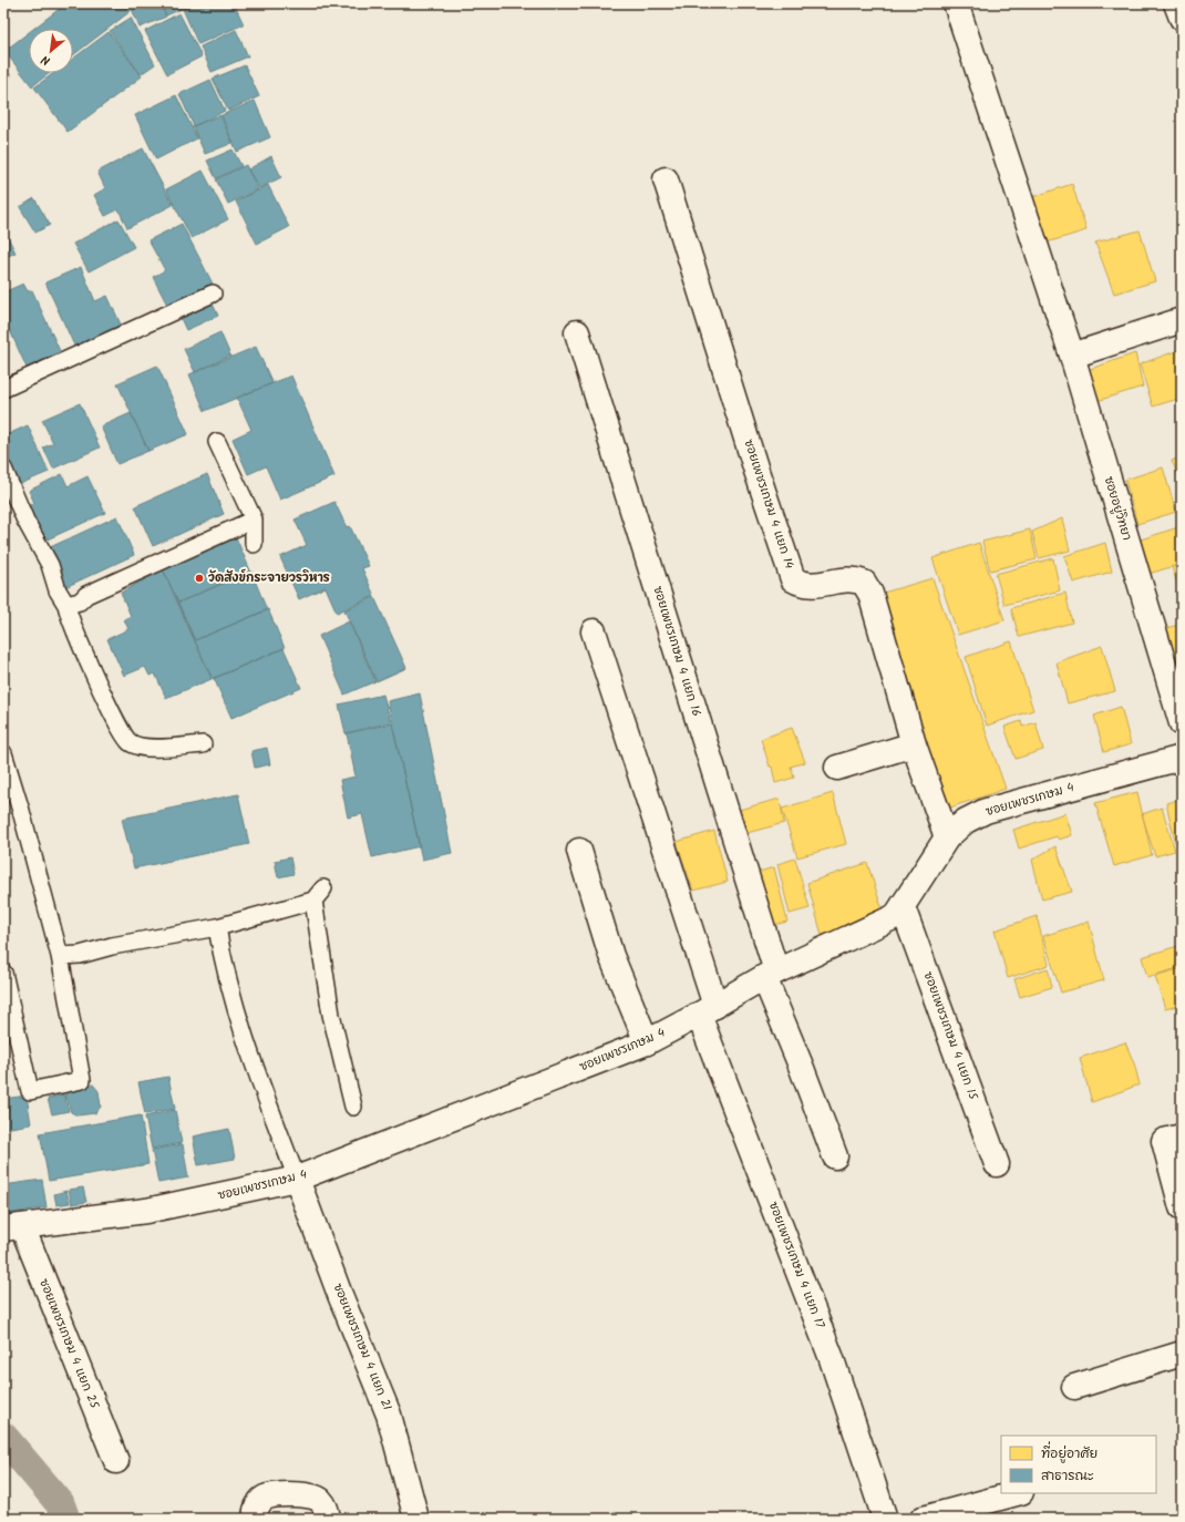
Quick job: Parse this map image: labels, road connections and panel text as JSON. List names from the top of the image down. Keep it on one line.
{"streets":{"street":["ซอยเพชรเกษม 4 แยก 14","ซอยอยู่วิทยา","ซอยเพชรเกษม 4 แยก 16","ซอยเพชรเกษม 4","ซอยเพชรเกษม 4 แยก 15","ซอยเพชรเกษม 4 แยก 17","ซอยเพชรเกษม 4 แยก 25","ซอยเพชรเกษม 4 แยก 21"]},"crossings":[["ซอยเพชรเกษม 4 แยก 14","ซอยเพชรเกษม 4"],["ซอยเพชรเกษม 4 แยก 16","ซอยเพชรเกษม 4"],["ซอยเพชรเกษม 4","ซอยเพชรเกษม 4 แยก 15"],["ซอยเพชรเกษม 4","ซอยเพชรเกษม 4 แยก 17"],["ซอยเพชรเกษม 4","ซอยเพชรเกษม 4 แยก 25"],["ซอยเพชรเกษม 4","ซอยเพชรเกษม 4 แยก 21"]],"places":["วัดสังข์กระจายวรวิหาร"],"legend":["ที่อยู่อาศัย","สาธารณะ"],"north":"bottom left"}
